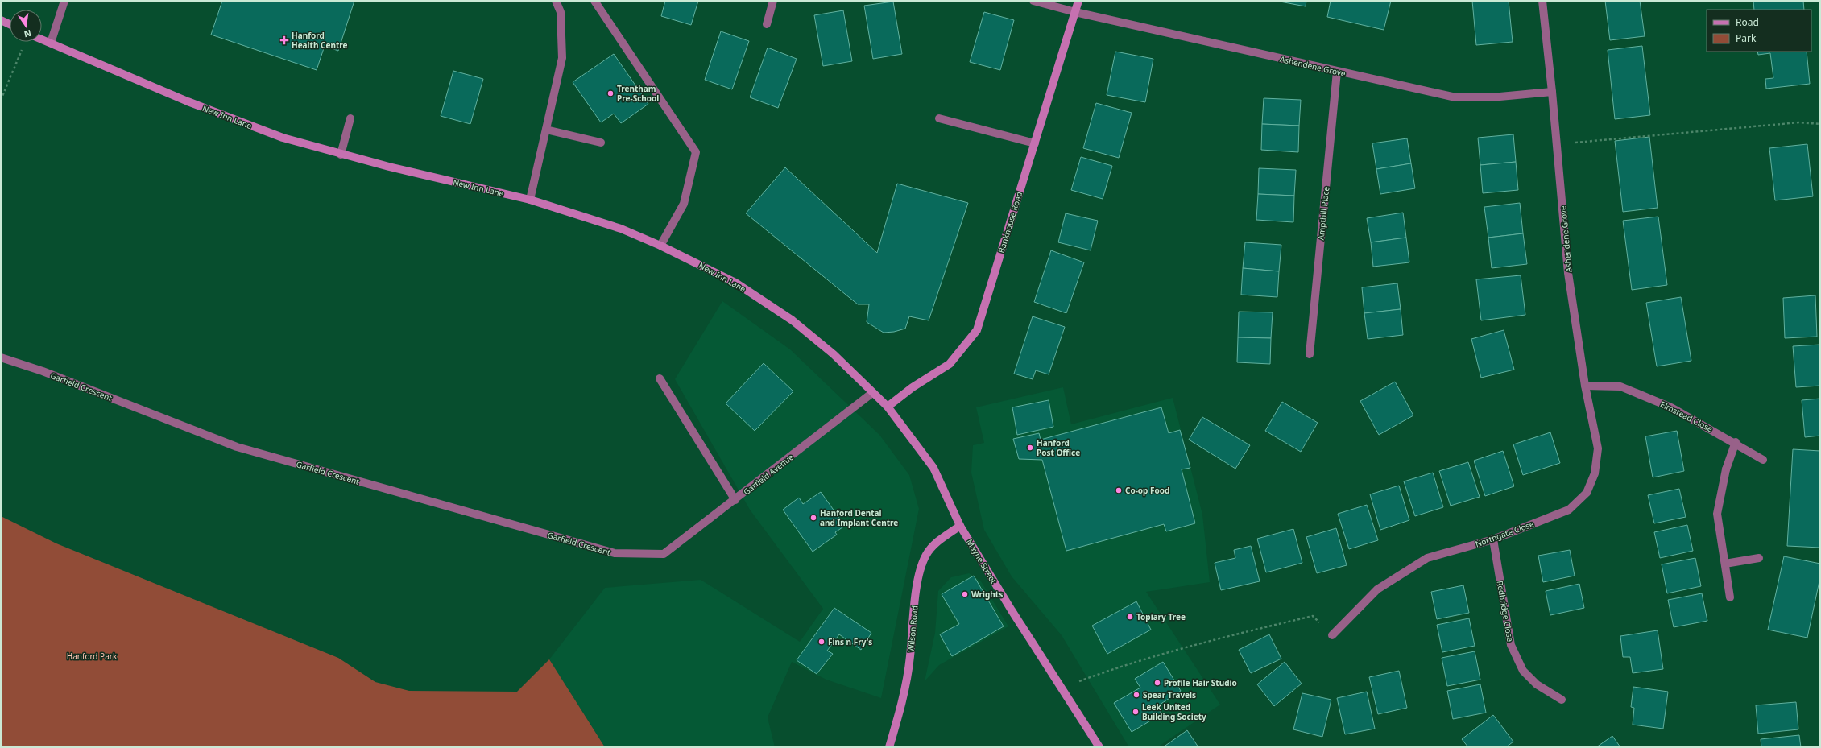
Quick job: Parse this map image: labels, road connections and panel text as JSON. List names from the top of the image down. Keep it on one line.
{"streets":{"street":["Ashendene Grove","New Inn Lane","Ampthill Place","Bankhouse Road","Garfield Crescent","Elmstead Close","Garfield Avenue","Northgate Close","Mayne Street","Redbridge Close","Wilson Road"]},"crossings":[["Ashendene Grove","Ampthill Place"],["Ashendene Grove","Bankhouse Road"],["Ashendene Grove","Elmstead Close"],["Ashendene Grove","Northgate Close"],["New Inn Lane","Bankhouse Road"],["New Inn Lane","Garfield Avenue"],["New Inn Lane","Mayne Street"],["Bankhouse Road","Mayne Street"],["Garfield Crescent","Garfield Avenue"],["Elmstead Close","Northgate Close"],["Northgate Close","Redbridge Close"],["Mayne Street","Wilson Road"]],"parks":["Hanford Park"],"places":{"health":["Hanford Health Centre"],"other":["Trentham Pre-School","Hanford Post Office","Co-op Food","Hanford Dental and Implant Centre","Wrights","Topiary Tree","Fins n Fry's","Profile Hair Studio","Spear Travels","Leek United Building Society"]},"legend":["Road","Park"],"north":"bottom"}
